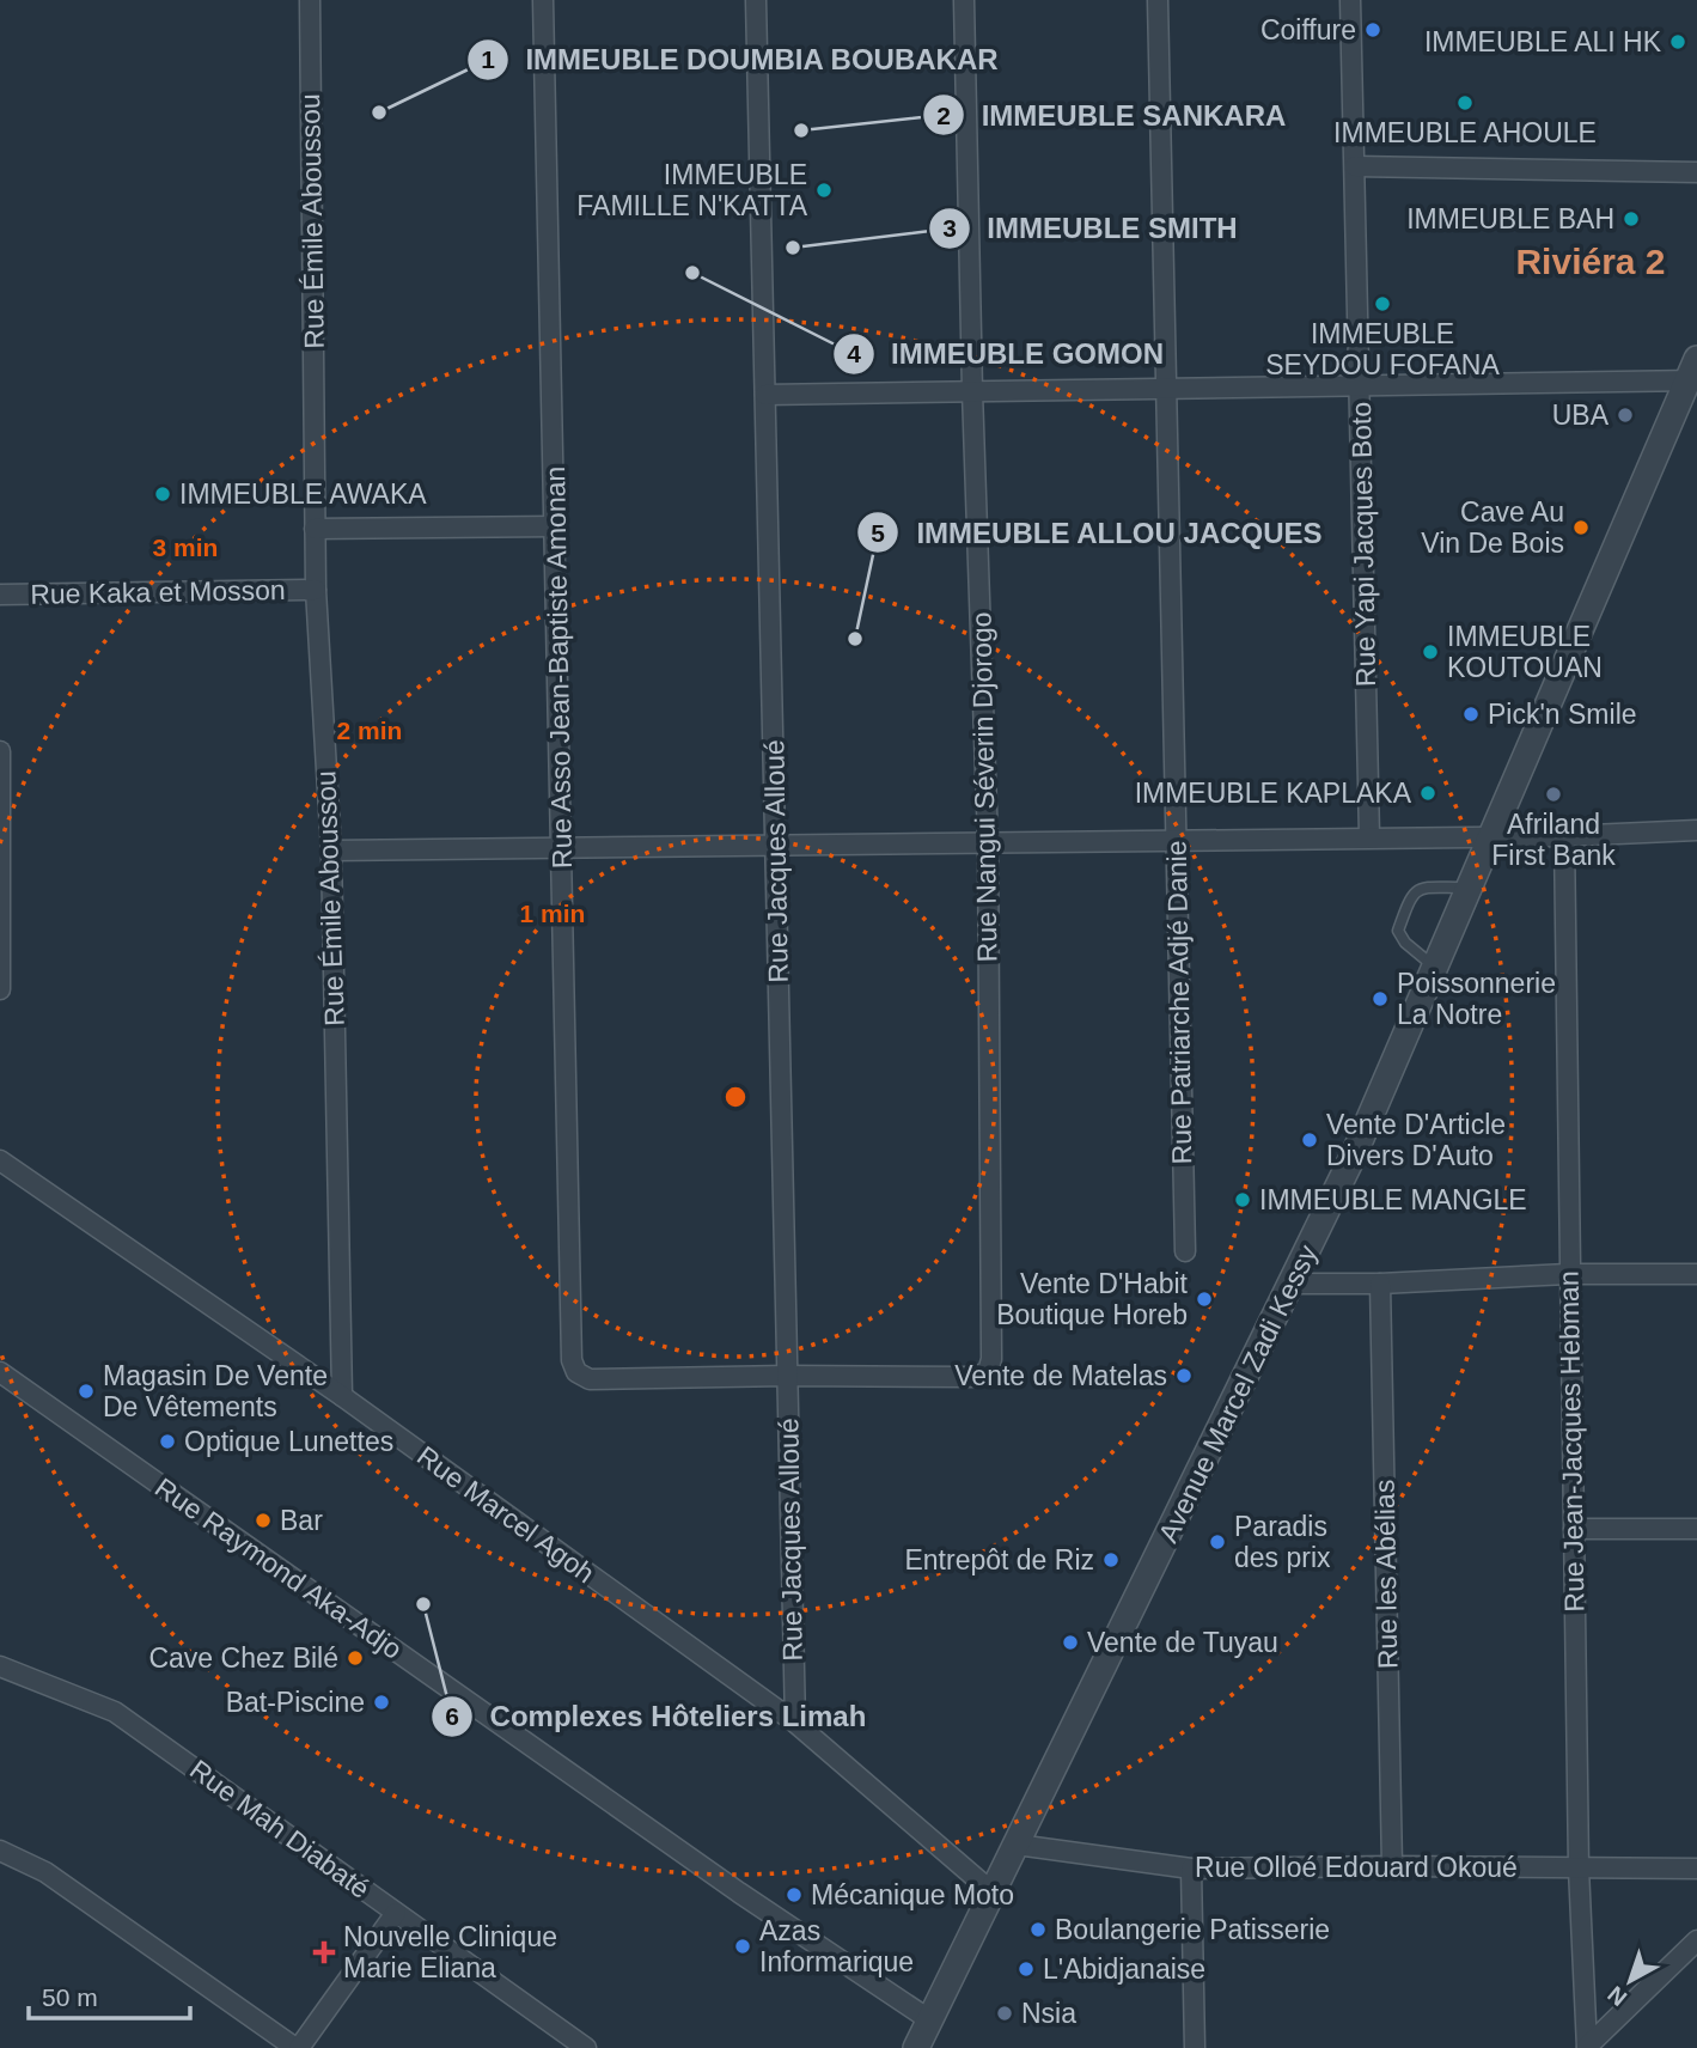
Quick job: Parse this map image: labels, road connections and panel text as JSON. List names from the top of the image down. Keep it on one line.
{"streets":{"street":["Rue Émile Aboussou","Rue Yapi Jacques Boto","Rue Kaka et Mosson","Rue Asso Jean-Baptiste Amonan","Rue Nangui Séverin Djorogo","Rue Jacques Alloué","Rue Patriarche Adjé Danie","Avenue Marcel Zadi Kessy","Rue Jean-Jacques Hebman","Rue Marcel Agoh","Rue Raymond Aka-Adjo","Rue les Abélias","Rue Mah Diabaté","Rue Olloé Edouard Okoué"]},"crossings":[["Rue Émile Aboussou","Rue Kaka et Mosson"],["Rue Émile Aboussou","Rue Marcel Agoh"],["Rue Asso Jean-Baptiste Amonan","Rue Nangui Séverin Djorogo"],["Rue Asso Jean-Baptiste Amonan","Rue Jacques Alloué"],["Rue Nangui Séverin Djorogo","Rue Jacques Alloué"],["Rue Jacques Alloué","Rue Marcel Agoh"],["Avenue Marcel Zadi Kessy","Rue Marcel Agoh"],["Avenue Marcel Zadi Kessy","Rue Raymond Aka-Adjo"],["Avenue Marcel Zadi Kessy","Rue Olloé Edouard Okoué"],["Rue Jean-Jacques Hebman","Rue Olloé Edouard Okoué"],["Rue les Abélias","Rue Olloé Edouard Okoué"]],"districts":["Riviéra 2"],"places":{"other":["Coiffure","IMMEUBLE ALI HK","IMMEUBLE AHOULE","IMMEUBLE DOUMBIA BOUBAKAR","IMMEUBLE SANKARA","IMMEUBLE FAMILLE N'KATTA","IMMEUBLE BAH","IMMEUBLE SMITH","IMMEUBLE GOMON","IMMEUBLE SEYDOU FOFANA","UBA","IMMEUBLE AWAKA","Cave Au Vin De Bois","IMMEUBLE ALLOU JACQUES","IMMEUBLE KOUTOUAN","Pick'n Smile","IMMEUBLE KAPLAKA","Afriland First Bank","Poissonnerie La Notre","Vente D'Article Divers D'Auto","IMMEUBLE MANGLE","Vente D'Habit Boutique Horeb","Vente de Matelas","Magasin De Vente De Vêtements","Optique Lunettes","Bar","Paradis des prix","Entrepôt de Riz","Complexes Hôteliers Limah","Vente de Tuyau","Cave Chez Bilé","Bat-Piscine","Mécanique Moto","Boulangerie Patisserie","Azas Informarique","L'Abidjanaise","Nsia"],"health":["Nouvelle Clinique Marie Eliana"]},"scale_bar":"50 m","north":"bottom left","rings":["3 min","2 min","1 min"]}
